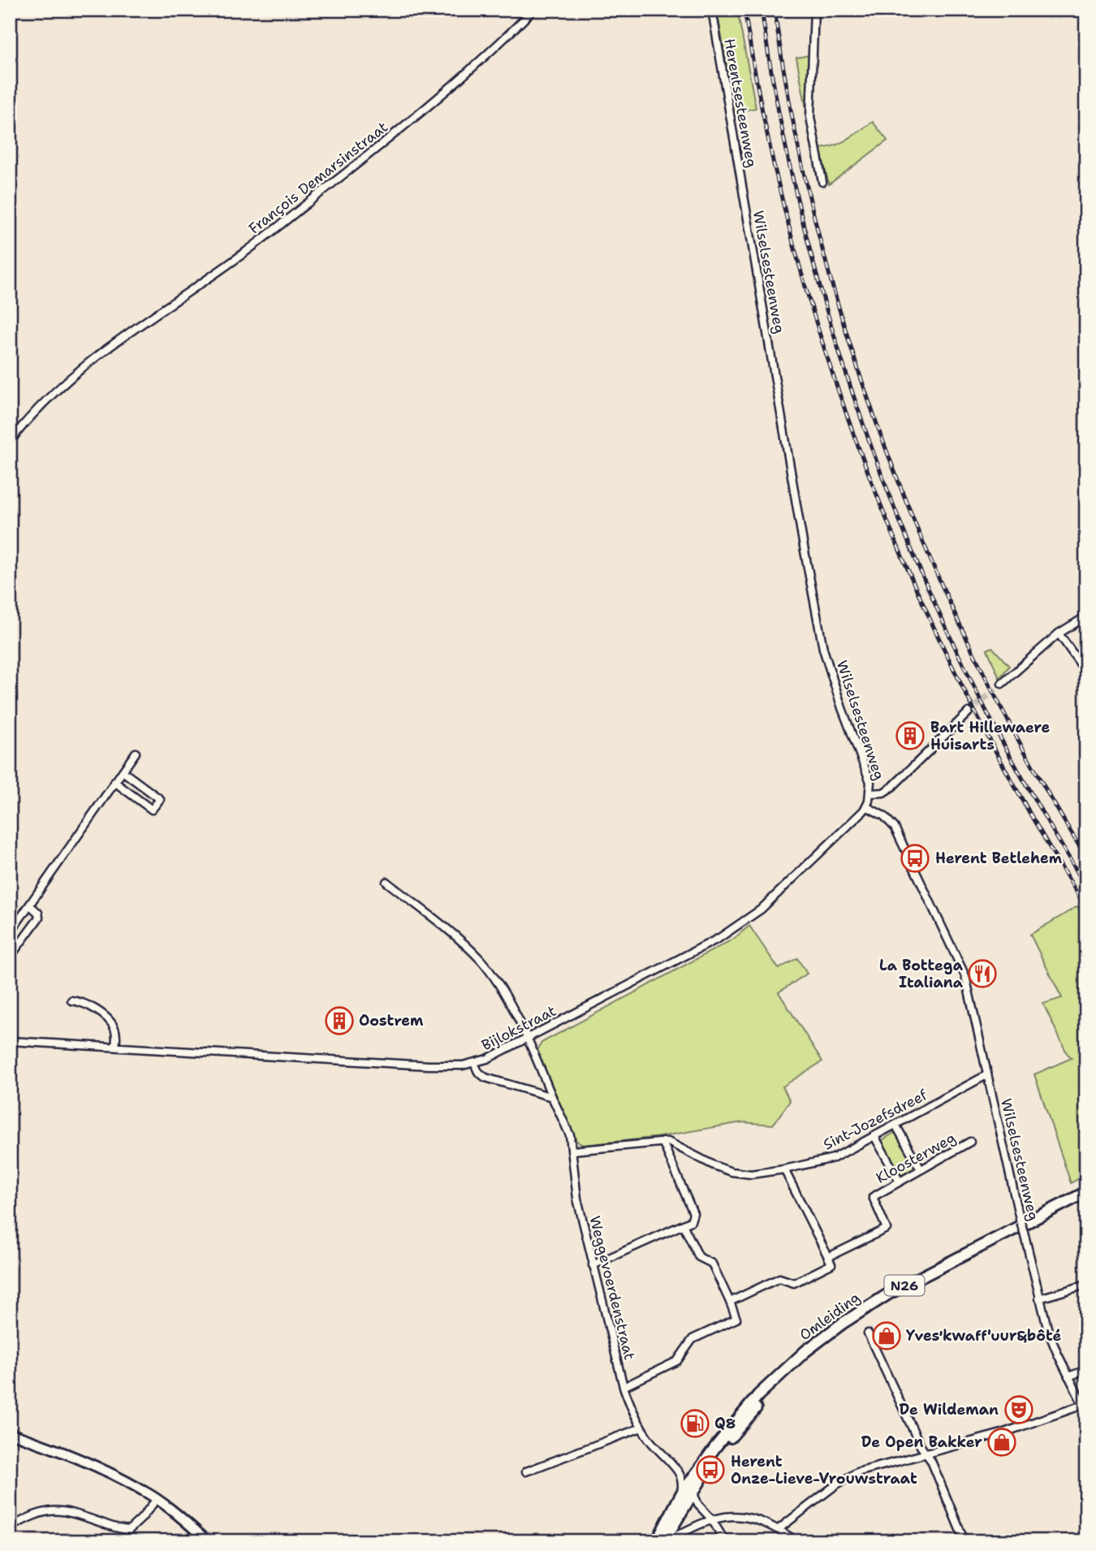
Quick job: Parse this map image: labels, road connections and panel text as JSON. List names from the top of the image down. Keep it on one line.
{"streets":{"main road":["N26","Omleiding"],"street":["Herentsesteenweg","François Demarsinstraat","Wilselsesteenweg","Bijlokstraat","Sint-Jozefsdreef","Kloosterweg","Weggevoerdenstraat"]},"crossings":[["Herentsesteenweg","Wilselsesteenweg"],["Wilselsesteenweg","Bijlokstraat"],["Wilselsesteenweg","Sint-Jozefsdreef"],["Bijlokstraat","Weggevoerdenstraat"],["Sint-Jozefsdreef","Weggevoerdenstraat"]],"places":{"building":["Bart Hillewaere Huisarts","Oostrem"],"bus stop":["Herent Betlehem","Herent Onze-Lieve-Vrouwstraat"],"restaurant":["La Bottega Italiana"],"shop":["Yves'kwaff'uur&bôté","De Open Bakker"],"theatre":["De Wildeman"],"fuel station":["Q8"]}}
